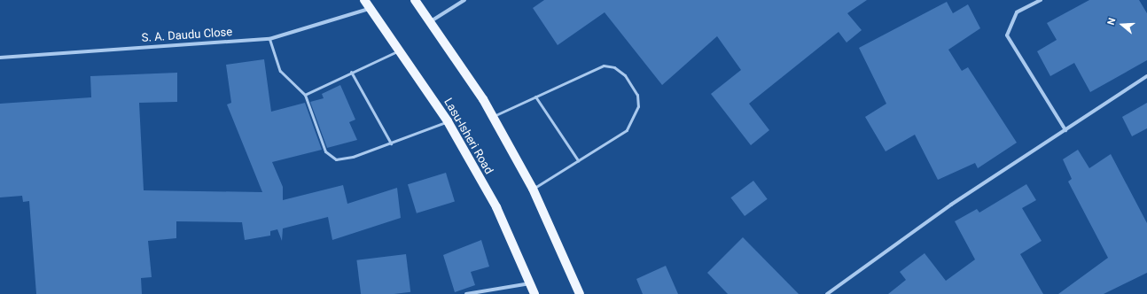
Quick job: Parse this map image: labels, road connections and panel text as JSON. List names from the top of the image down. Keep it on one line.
{"streets":{"main road":["Lasu-Isheri Road"],"street":["S. A. Daudu Close"]},"crossings":[["S. A. Daudu Close","Lasu-Isheri Road"]],"north":"left"}
